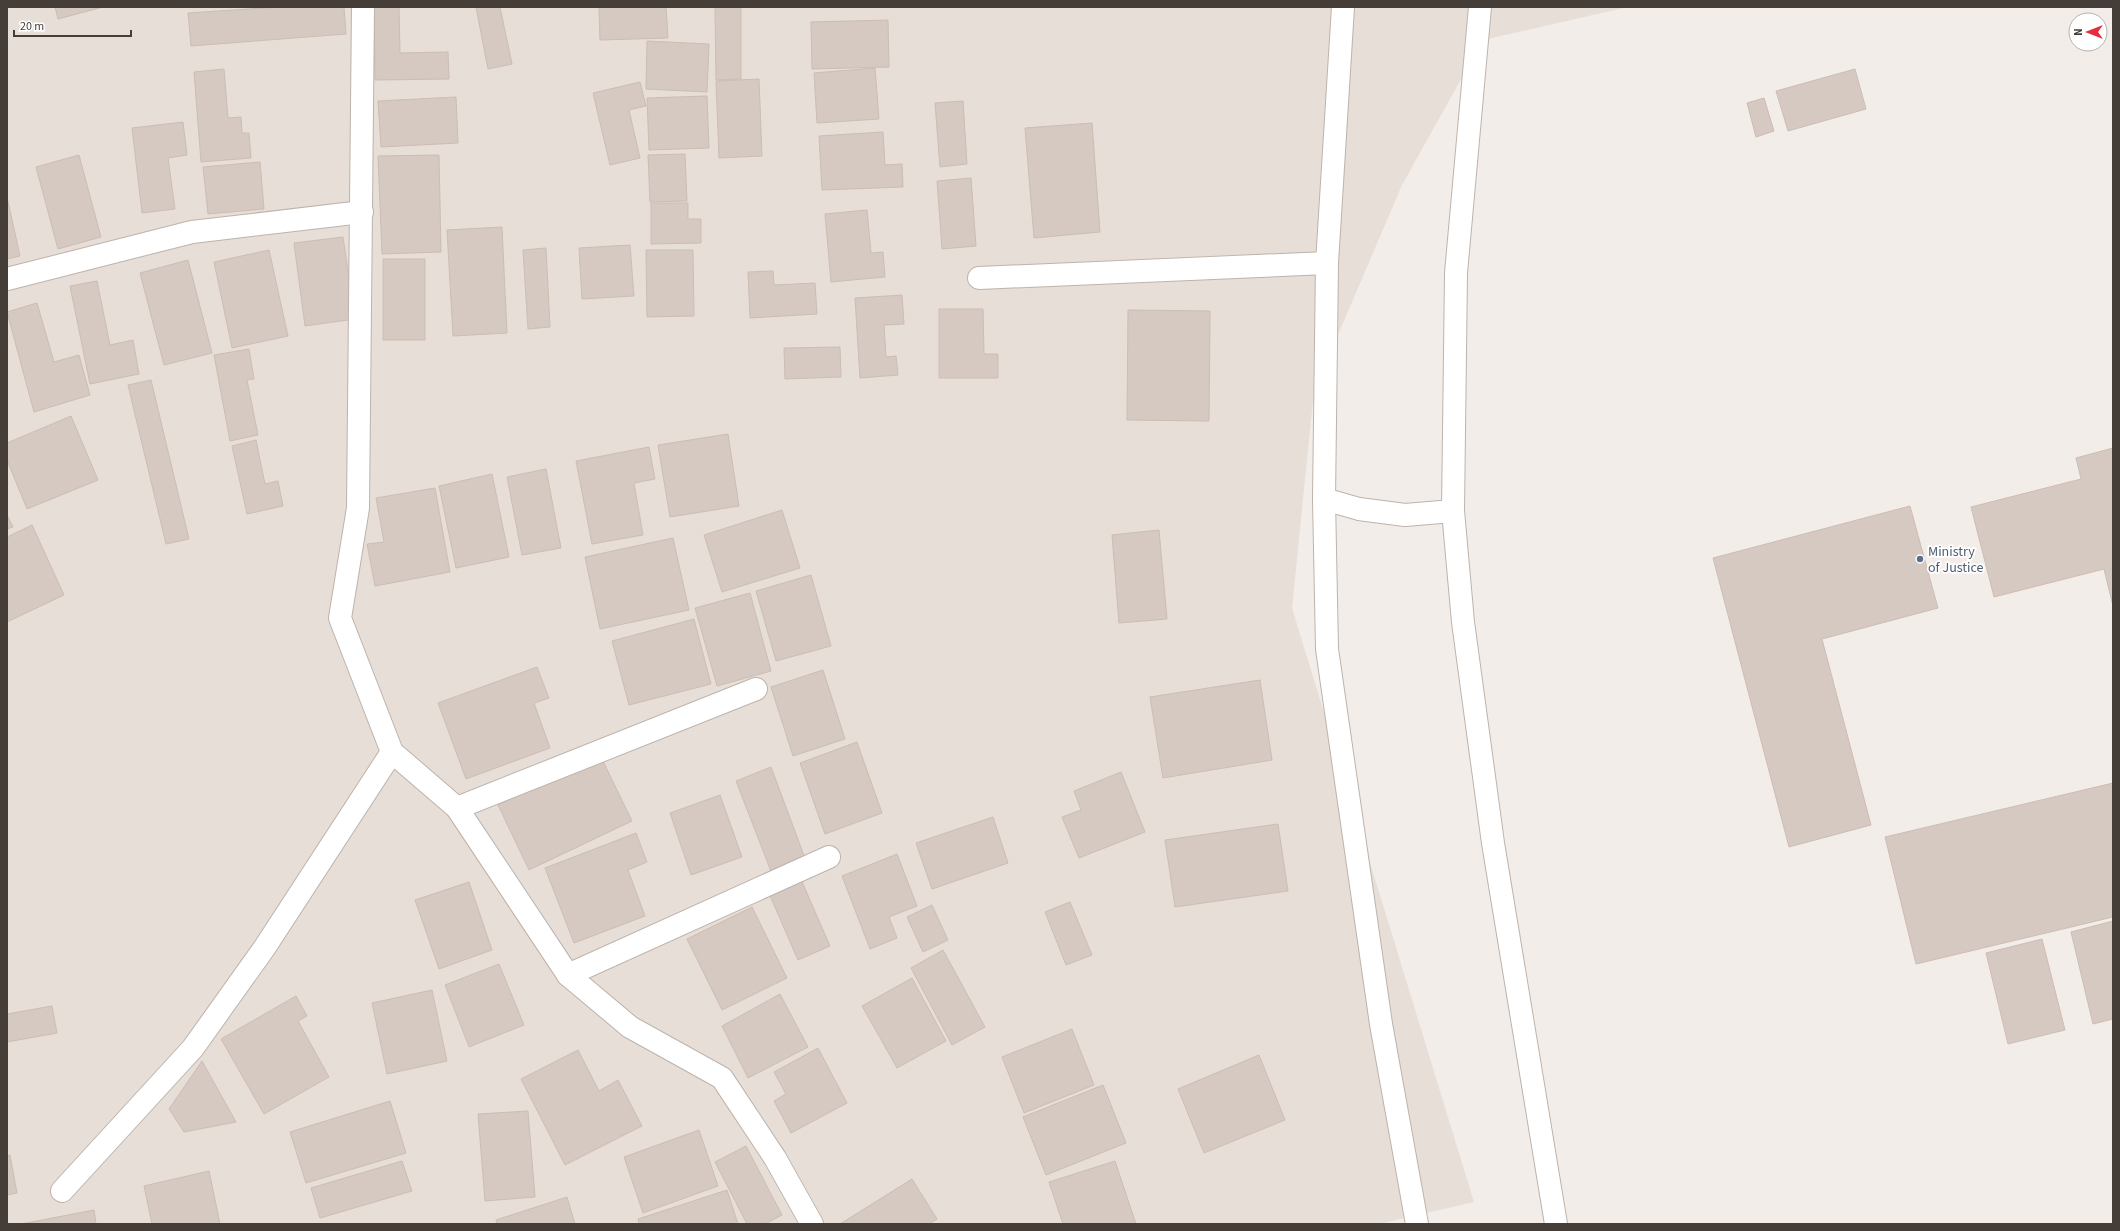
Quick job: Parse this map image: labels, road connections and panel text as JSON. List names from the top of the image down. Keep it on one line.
{"places":["Ministry of Justice"],"scale_bar":"20 m","north":"left"}
